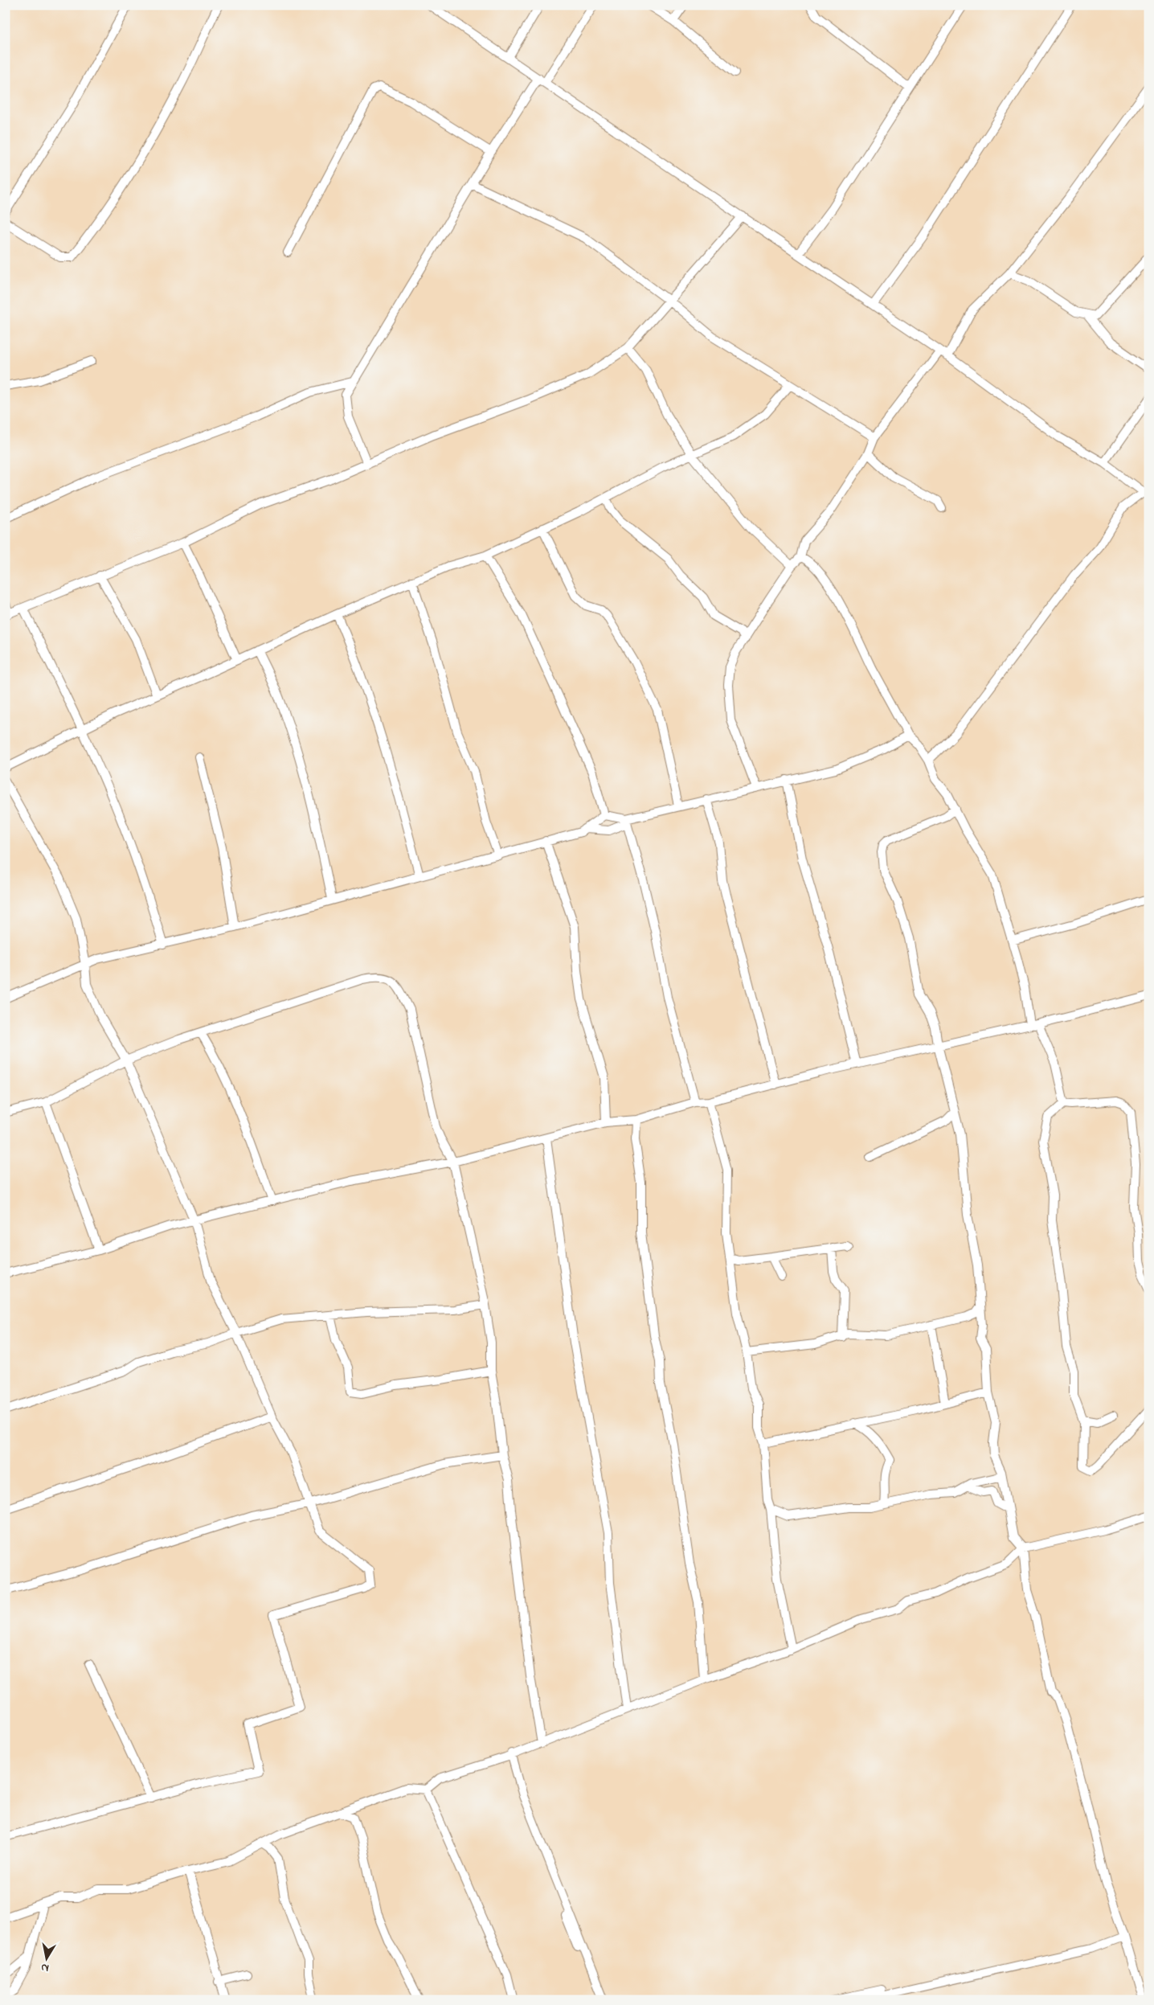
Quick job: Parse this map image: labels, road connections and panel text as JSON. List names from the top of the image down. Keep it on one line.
{"north":"bottom"}
